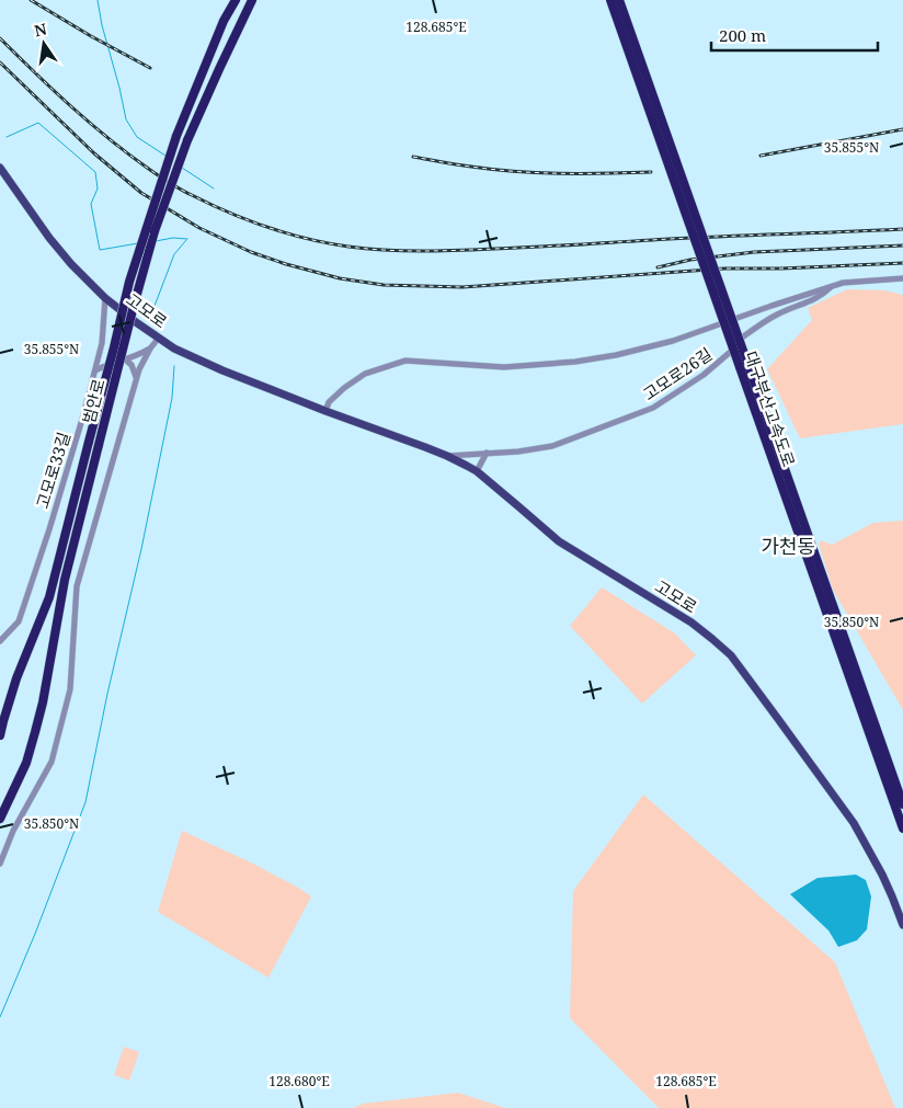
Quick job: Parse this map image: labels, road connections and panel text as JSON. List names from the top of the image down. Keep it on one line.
{"streets":{"highway":["범안로","대구부산고속도로"],"main road":["고모로"],"street":["고모로26길","고모로33길"]},"crossings":[["고모로","고모로26길"],["고모로","고모로33길"]],"districts":["가천동"],"scale_bar":"200 m","north":"top","coordinates":["128.685°E","35.855°N","35.850°N","128.680°E"]}
